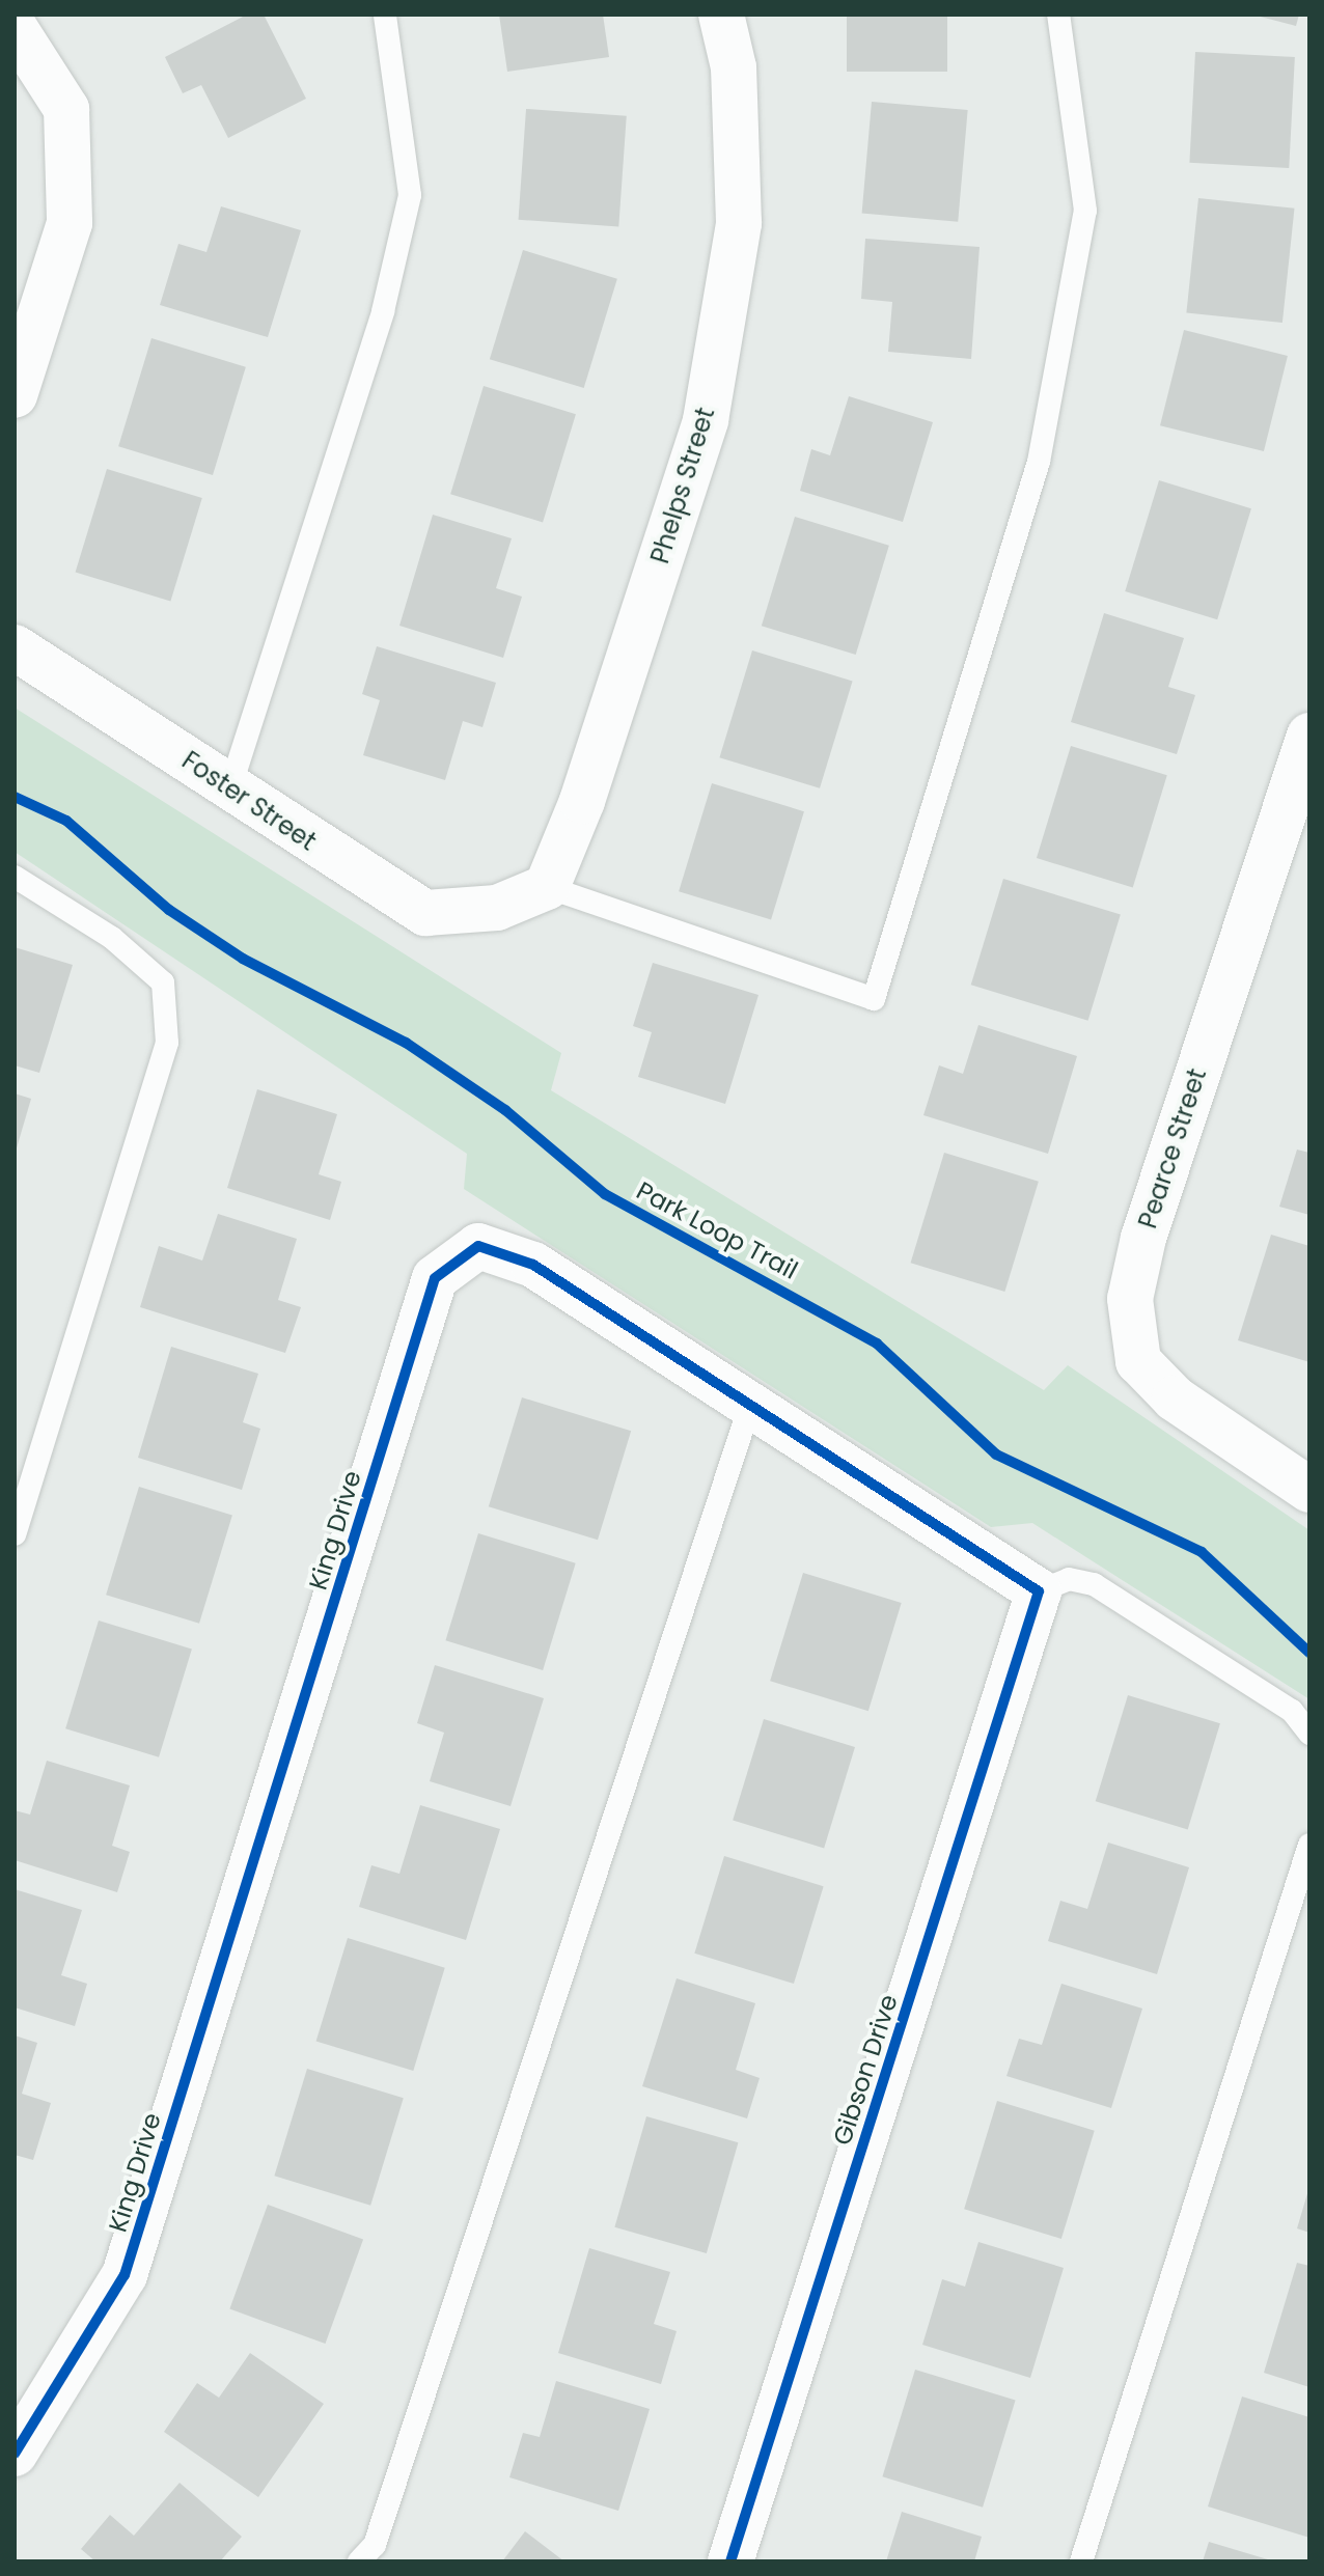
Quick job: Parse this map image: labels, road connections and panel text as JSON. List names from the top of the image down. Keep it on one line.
{"streets":{"street":["Phelps Street","Foster Street","Pearce Street","King Drive","Gibson Drive"],"cycle path":["Park Loop Trail"]},"crossings":[["Phelps Street","Foster Street"],["King Drive","Gibson Drive"]]}
